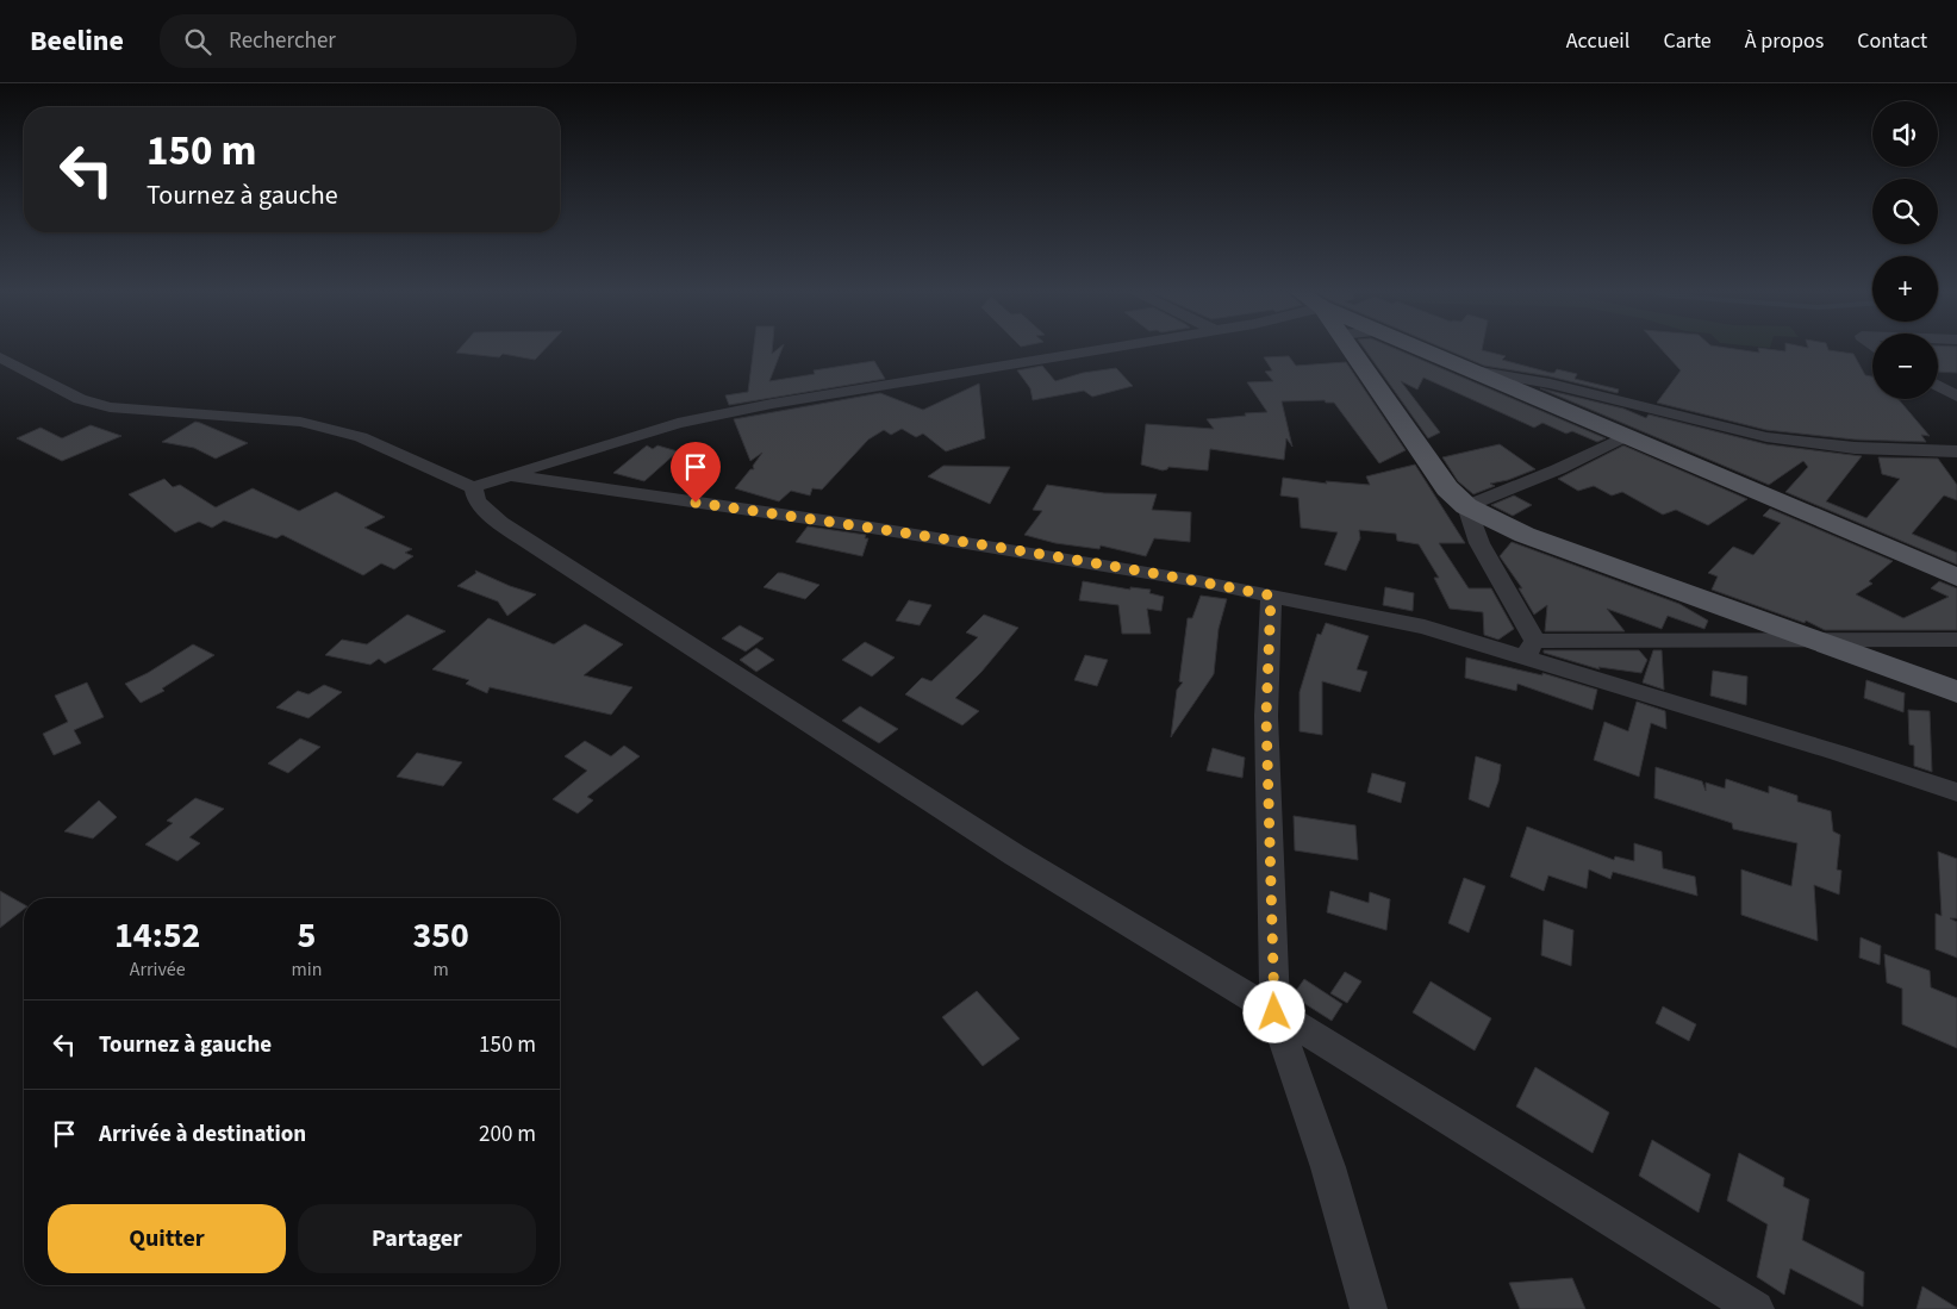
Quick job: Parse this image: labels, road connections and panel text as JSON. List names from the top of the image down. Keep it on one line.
{"page":{"header":"Beeline","search":"Rechercher","nav":["Accueil","Carte","À propos","Contact"],"map_buttons":["+","−"],"turn":["150 m","Tournez à gauche"],"eta":["14:52","Arrivée","5","min","350","m"],"list":[{"name":"Tournez à gauche","value":"150 m"},{"name":"Arrivée à destination","value":"200 m"}],"buttons":["Quitter","Partager"]}}
